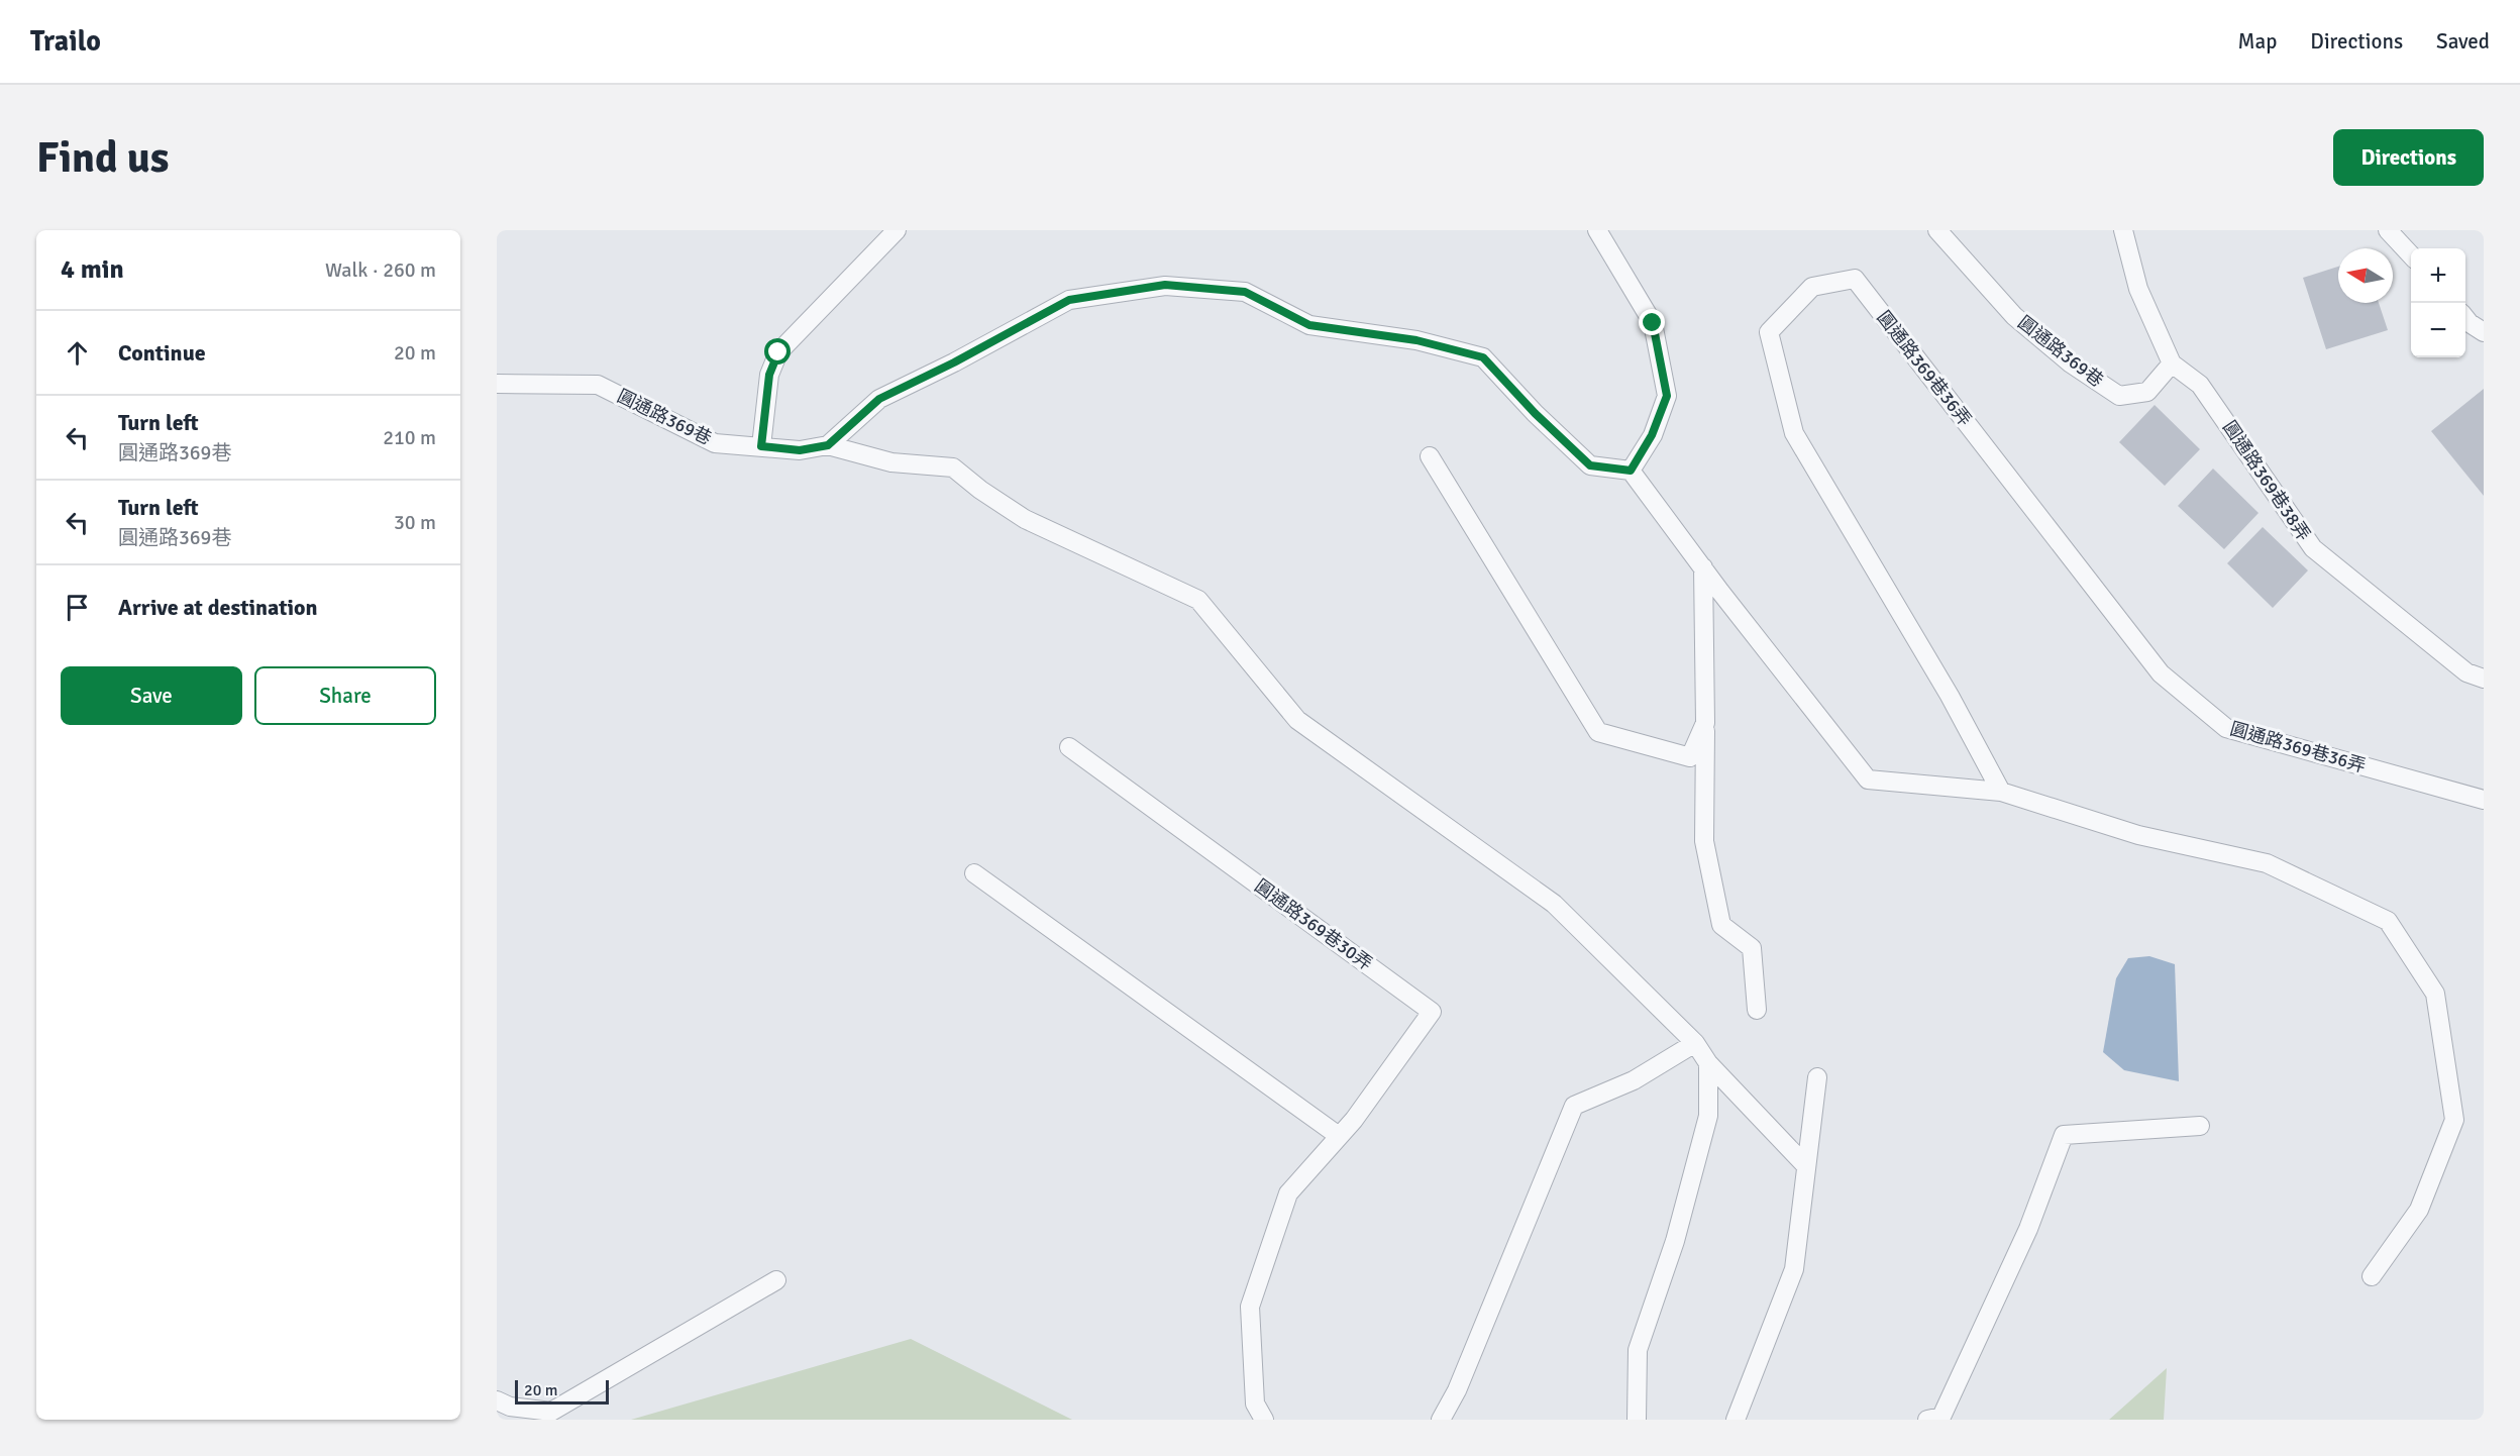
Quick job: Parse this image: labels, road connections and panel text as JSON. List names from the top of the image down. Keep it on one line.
{"streets":{"lane":["圓通路369巷","圓通路369巷36弄","圓通路369巷38弄","圓通路369巷30弄"]},"crossings":[["圓通路369巷","圓通路369巷38弄"]],"scale_bar":"20 m","north":"left","page":{"header":"Trailo","nav":["Map","Directions","Saved"],"buttons":["Directions",["Save","Share"]],"title":"Find us","heading":["4 min","Walk · 260 m"],"map_buttons":["+","−"],"list":[["Continue","20 m"],["Turn left","圓通路369巷","210 m"],["Turn left","圓通路369巷","30 m"],"Arrive at destination"],"scale":"20 m"}}
